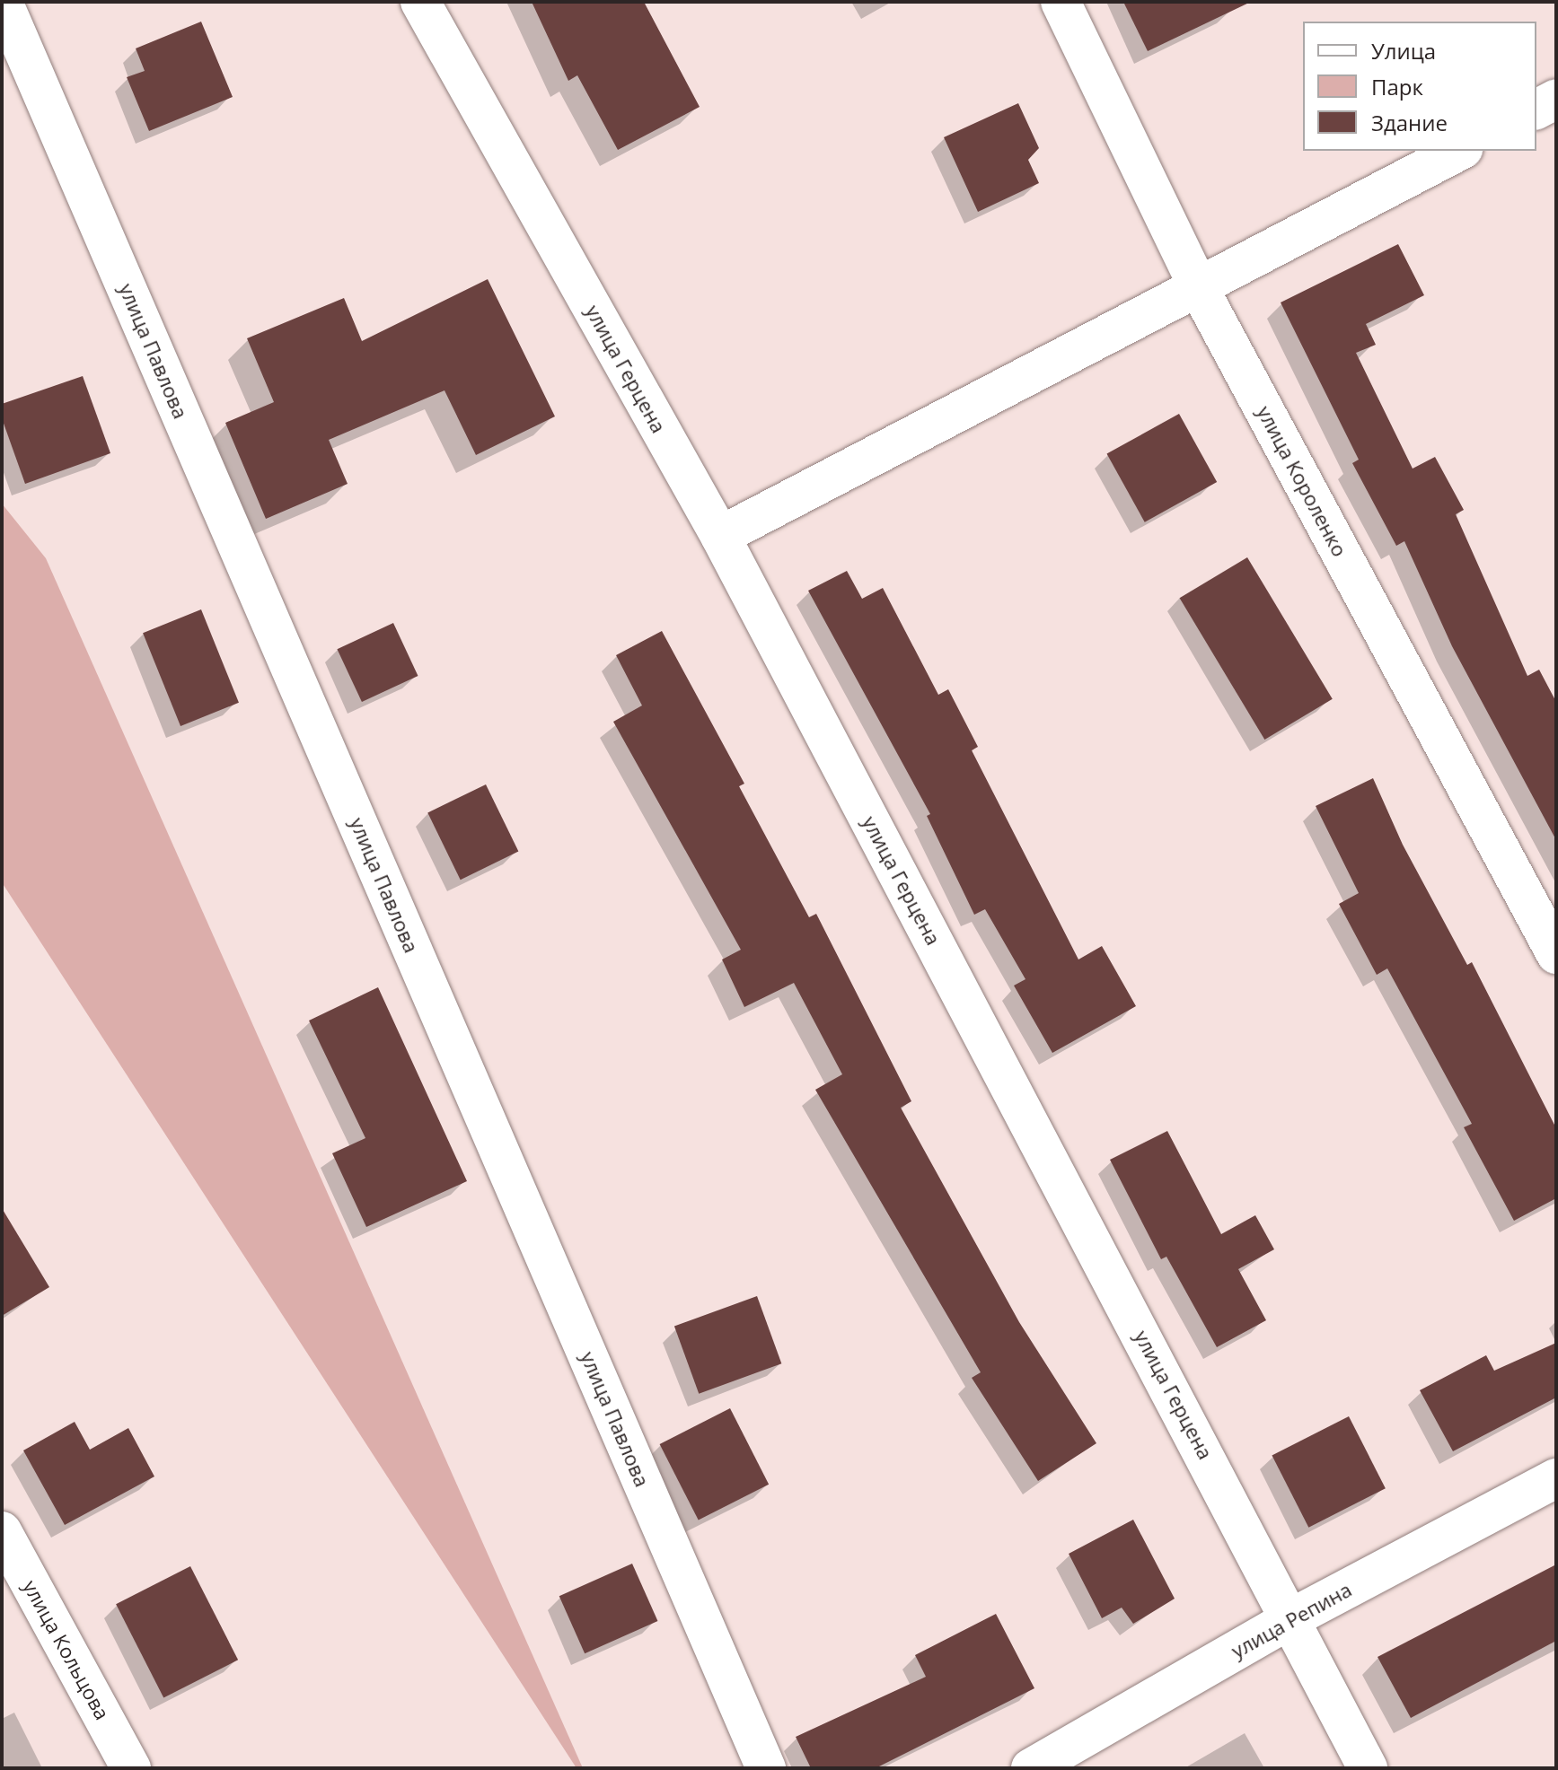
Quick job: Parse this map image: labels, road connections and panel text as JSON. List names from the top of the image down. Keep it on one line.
{"streets":{"street":["улица Павлова","улица Герцена","улица Короленко","улица Репина","улица Кольцова"]},"crossings":[["улица Герцена","улица Репина"]],"legend":["Улица","Парк","Здание"]}
